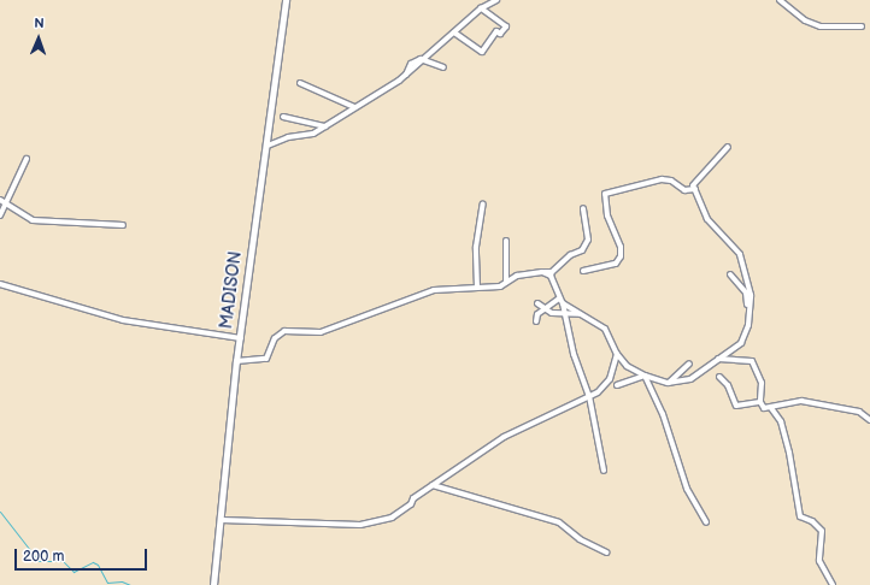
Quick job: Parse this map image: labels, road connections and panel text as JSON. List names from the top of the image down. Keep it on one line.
{"streets":{"street":["MADISON"]},"scale_bar":"200 m","north":"top"}
